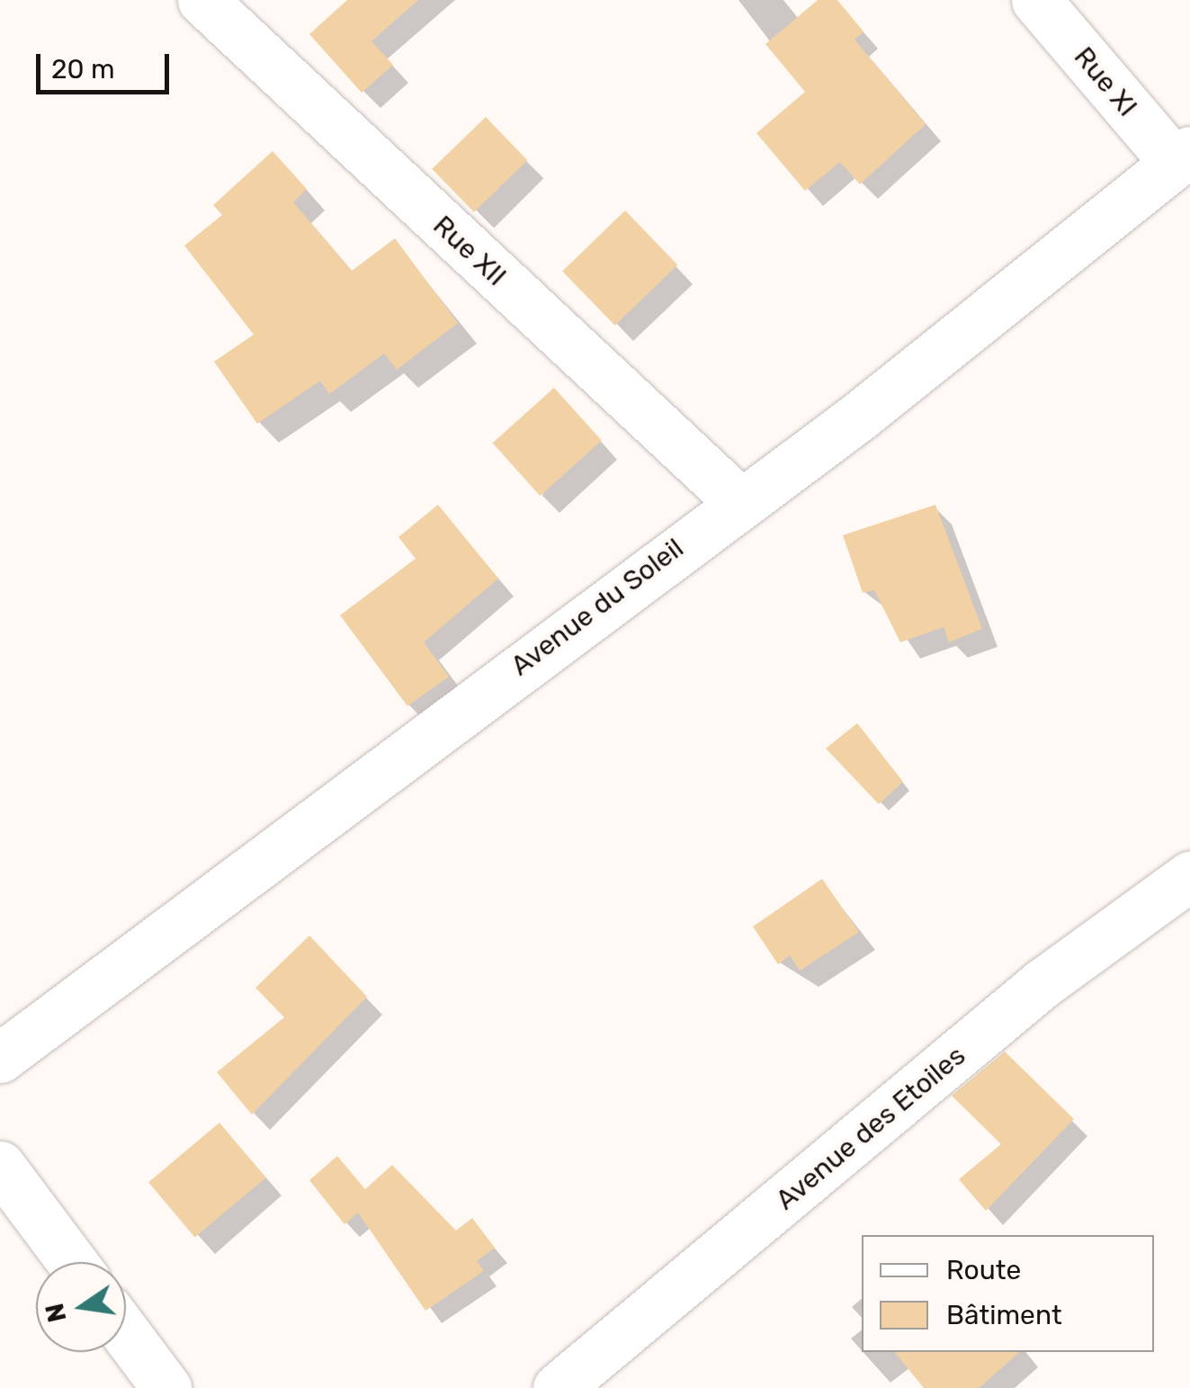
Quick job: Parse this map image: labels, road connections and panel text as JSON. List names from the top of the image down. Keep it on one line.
{"streets":{"street":["Rue XI","Rue XII","Avenue du Soleil","Avenue des Etoiles"]},"crossings":[["Rue XI","Avenue du Soleil"],["Rue XII","Avenue du Soleil"]],"legend":["Route","Bâtiment"],"scale_bar":"20 m","north":"left"}
